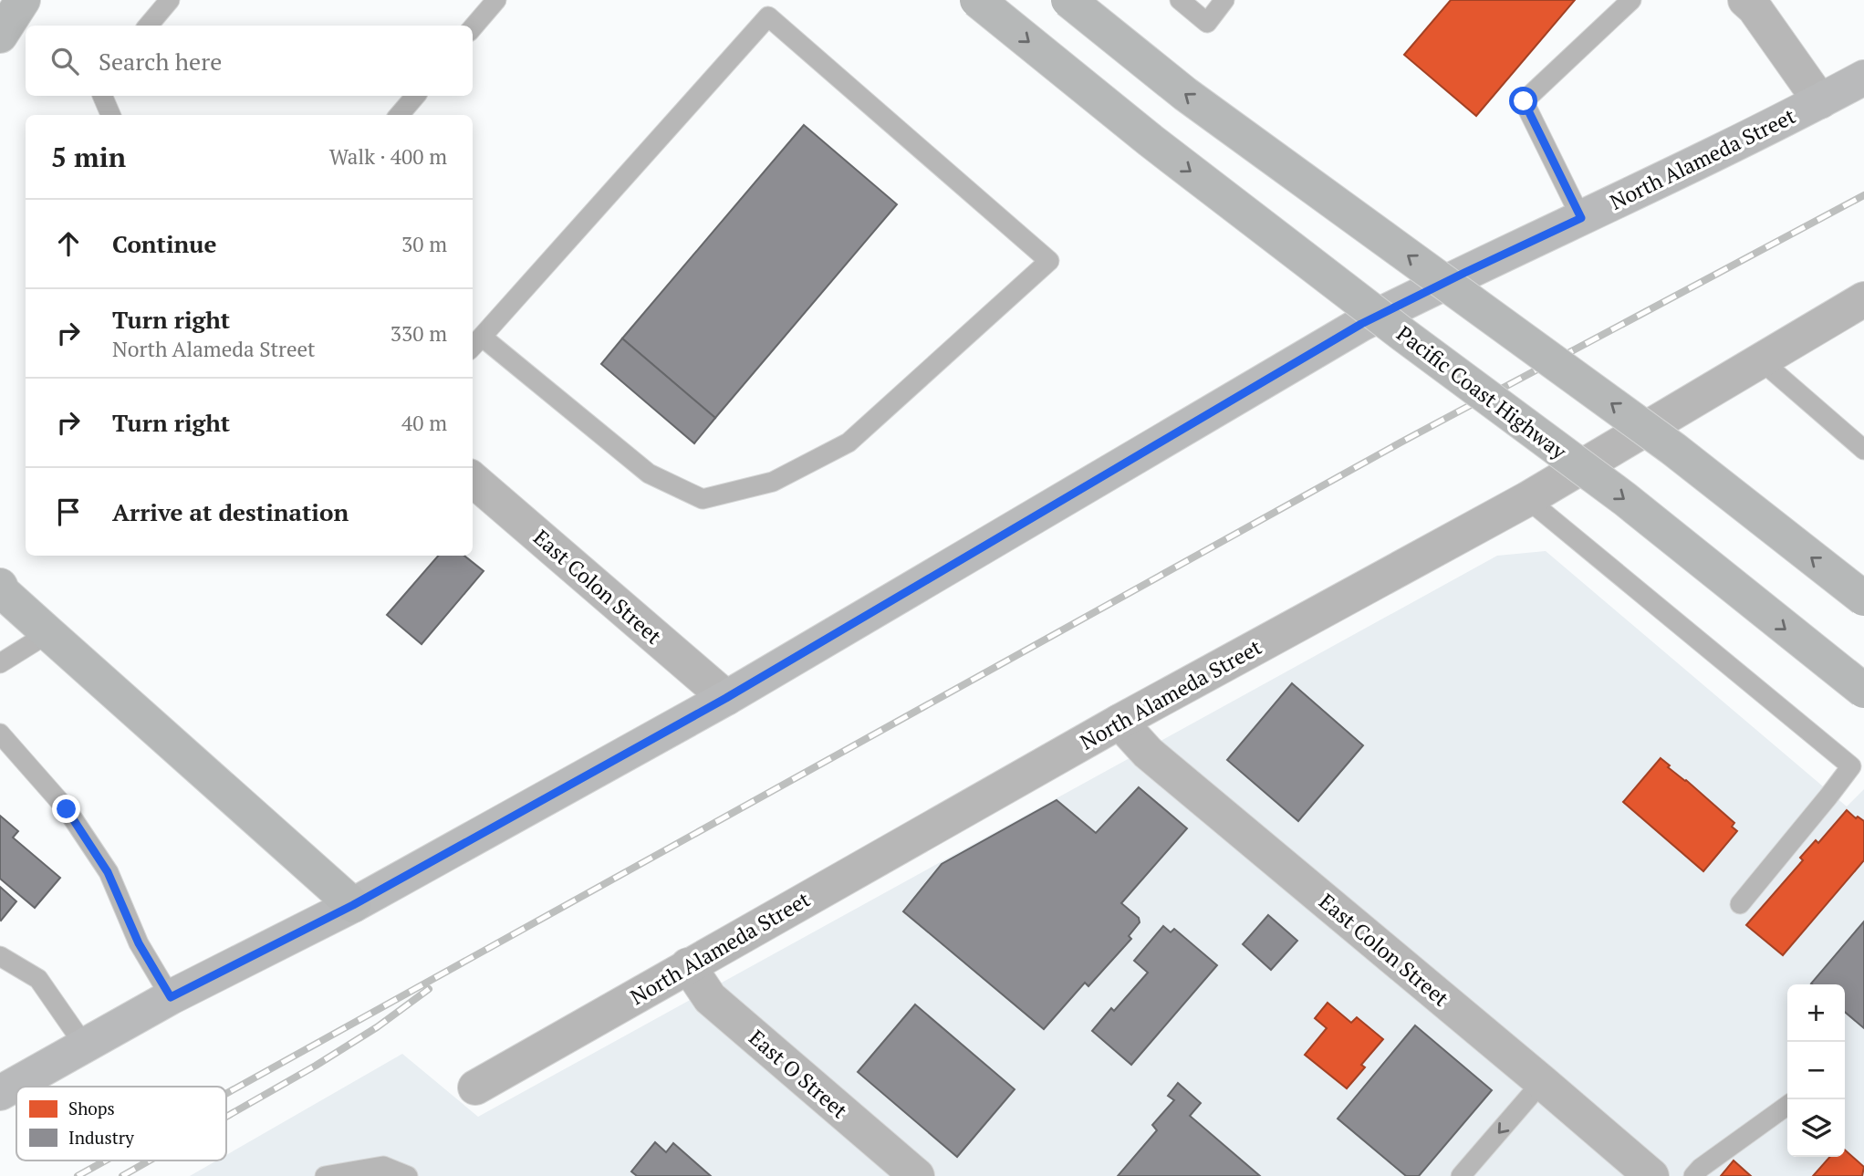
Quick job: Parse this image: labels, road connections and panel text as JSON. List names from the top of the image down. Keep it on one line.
{"streets":{"highway":["Pacific Coast Highway"],"main road":["North Alameda Street"],"street":["East Colon Street","East O Street"]},"crossings":[["North Alameda Street","East Colon Street"],["North Alameda Street","East O Street"]],"legend":["Shops","Industry"],"page":{"search":"Search here","heading":["5 min","Walk · 400 m"],"list":[["Continue","30 m"],["Turn right","North Alameda Street","330 m"],["Turn right","40 m"],"Arrive at destination"],"map_buttons":["+","−"]}}
